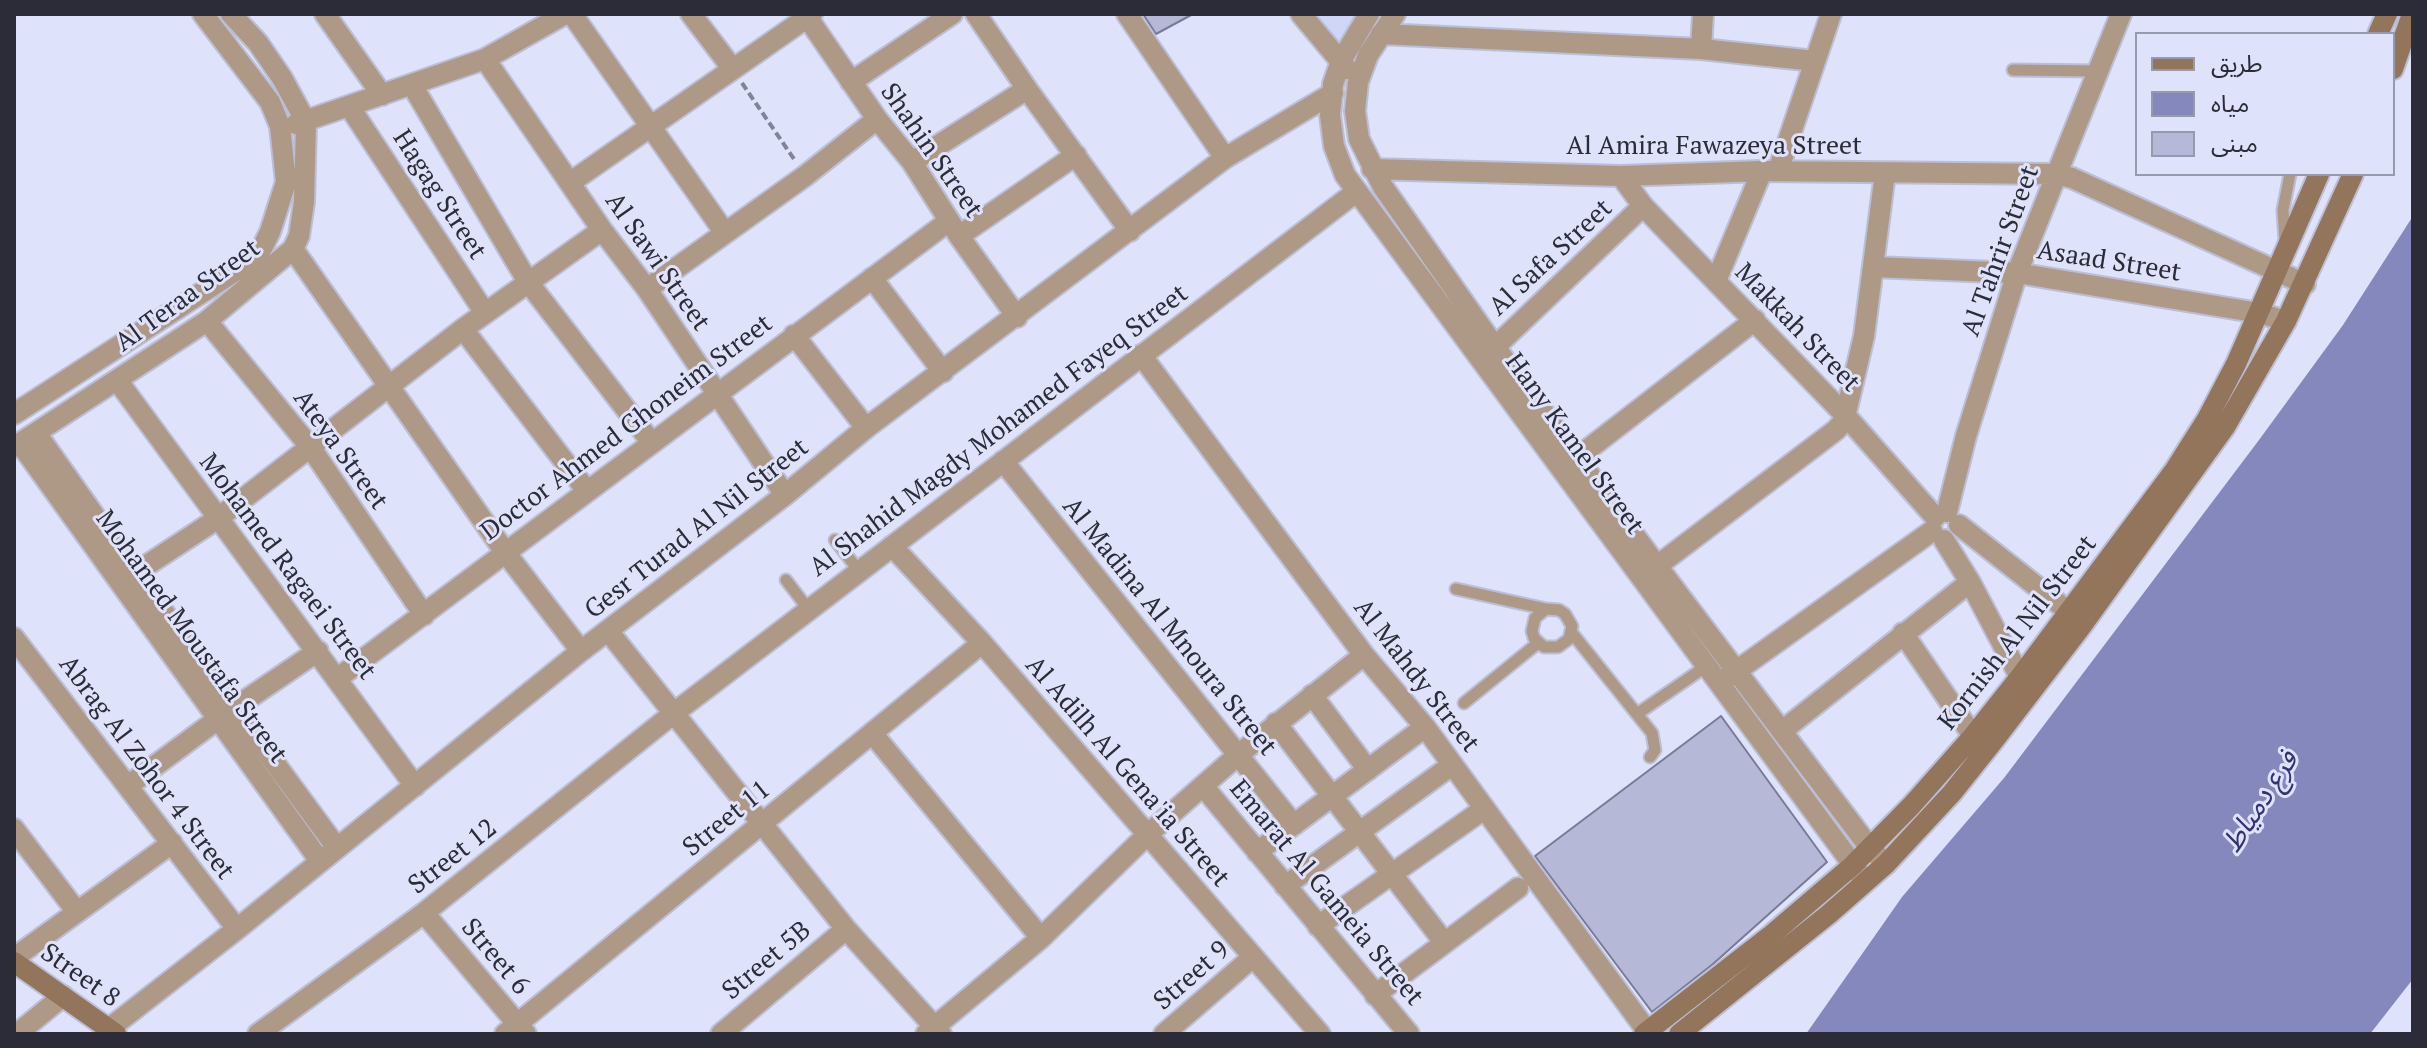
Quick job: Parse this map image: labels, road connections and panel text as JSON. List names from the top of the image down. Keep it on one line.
{"streets":{"main road":["Kornish Al Nil Street","Street 8"],"street":["Al Amira Fawazeya Street","Shahin Street","Hagag Street","Al Tahrir Street","Al Safa Street","Al Sawi Street","Asaad Street","Al Teraa Street","Makkah Street","Doctor Ahmed Ghoneim Street","Al Shahid Magdy Mohamed Fayeq Street","Hany Kamel Street","Ateya Street","Gesr Turad Al Nil Street","Mohamed Ragaei Street","Al Madina Al Mnoura Street","Mohamed Moustafa Street","Al Mahdy Street","Abrag Al Zohor 4 Street","Al Adilh Al Gena'ia Street","Street 11","Street 12","Emarat Al Gameia Street","Street 6","Street 5B","Street 9"]},"crossings":[["Al Amira Fawazeya Street","Al Tahrir Street"],["Al Amira Fawazeya Street","Makkah Street"],["Al Amira Fawazeya Street","Hany Kamel Street"],["Al Amira Fawazeya Street","Kornish Al Nil Street"],["Shahin Street","Doctor Ahmed Ghoneim Street"],["Shahin Street","Gesr Turad Al Nil Street"],["Al Tahrir Street","Asaad Street"],["Al Tahrir Street","Makkah Street"],["Al Safa Street","Makkah Street"],["Al Safa Street","Hany Kamel Street"],["Al Sawi Street","Doctor Ahmed Ghoneim Street"],["Al Sawi Street","Gesr Turad Al Nil Street"],["Asaad Street","Kornish Al Nil Street"],["Al Teraa Street","Ateya Street"],["Al Teraa Street","Mohamed Ragaei Street"],["Al Teraa Street","Mohamed Moustafa Street"],["Makkah Street","Kornish Al Nil Street"],["Doctor Ahmed Ghoneim Street","Ateya Street"],["Doctor Ahmed Ghoneim Street","Mohamed Ragaei Street"],["Al Shahid Magdy Mohamed Fayeq Street","Hany Kamel Street"],["Al Shahid Magdy Mohamed Fayeq Street","Al Madina Al Mnoura Street"],["Al Shahid Magdy Mohamed Fayeq Street","Al Mahdy Street"],["Al Shahid Magdy Mohamed Fayeq Street","Al Adilh Al Gena'ia Street"],["Al Shahid Magdy Mohamed Fayeq Street","Street 12"],["Hany Kamel Street","Gesr Turad Al Nil Street"],["Hany Kamel Street","Kornish Al Nil Street"],["Gesr Turad Al Nil Street","Mohamed Ragaei Street"],["Gesr Turad Al Nil Street","Mohamed Moustafa Street"],["Gesr Turad Al Nil Street","Abrag Al Zohor 4 Street"],["Gesr Turad Al Nil Street","Street 8"],["Kornish Al Nil Street","Al Mahdy Street"],["Al Adilh Al Gena'ia Street","Street 11"],["Al Adilh Al Gena'ia Street","Street 9"],["Street 11","Street 6"],["Street 12","Street 6"]],"water":["فرع دمياط"],"legend":["طريق","مياه","مبنى"]}
